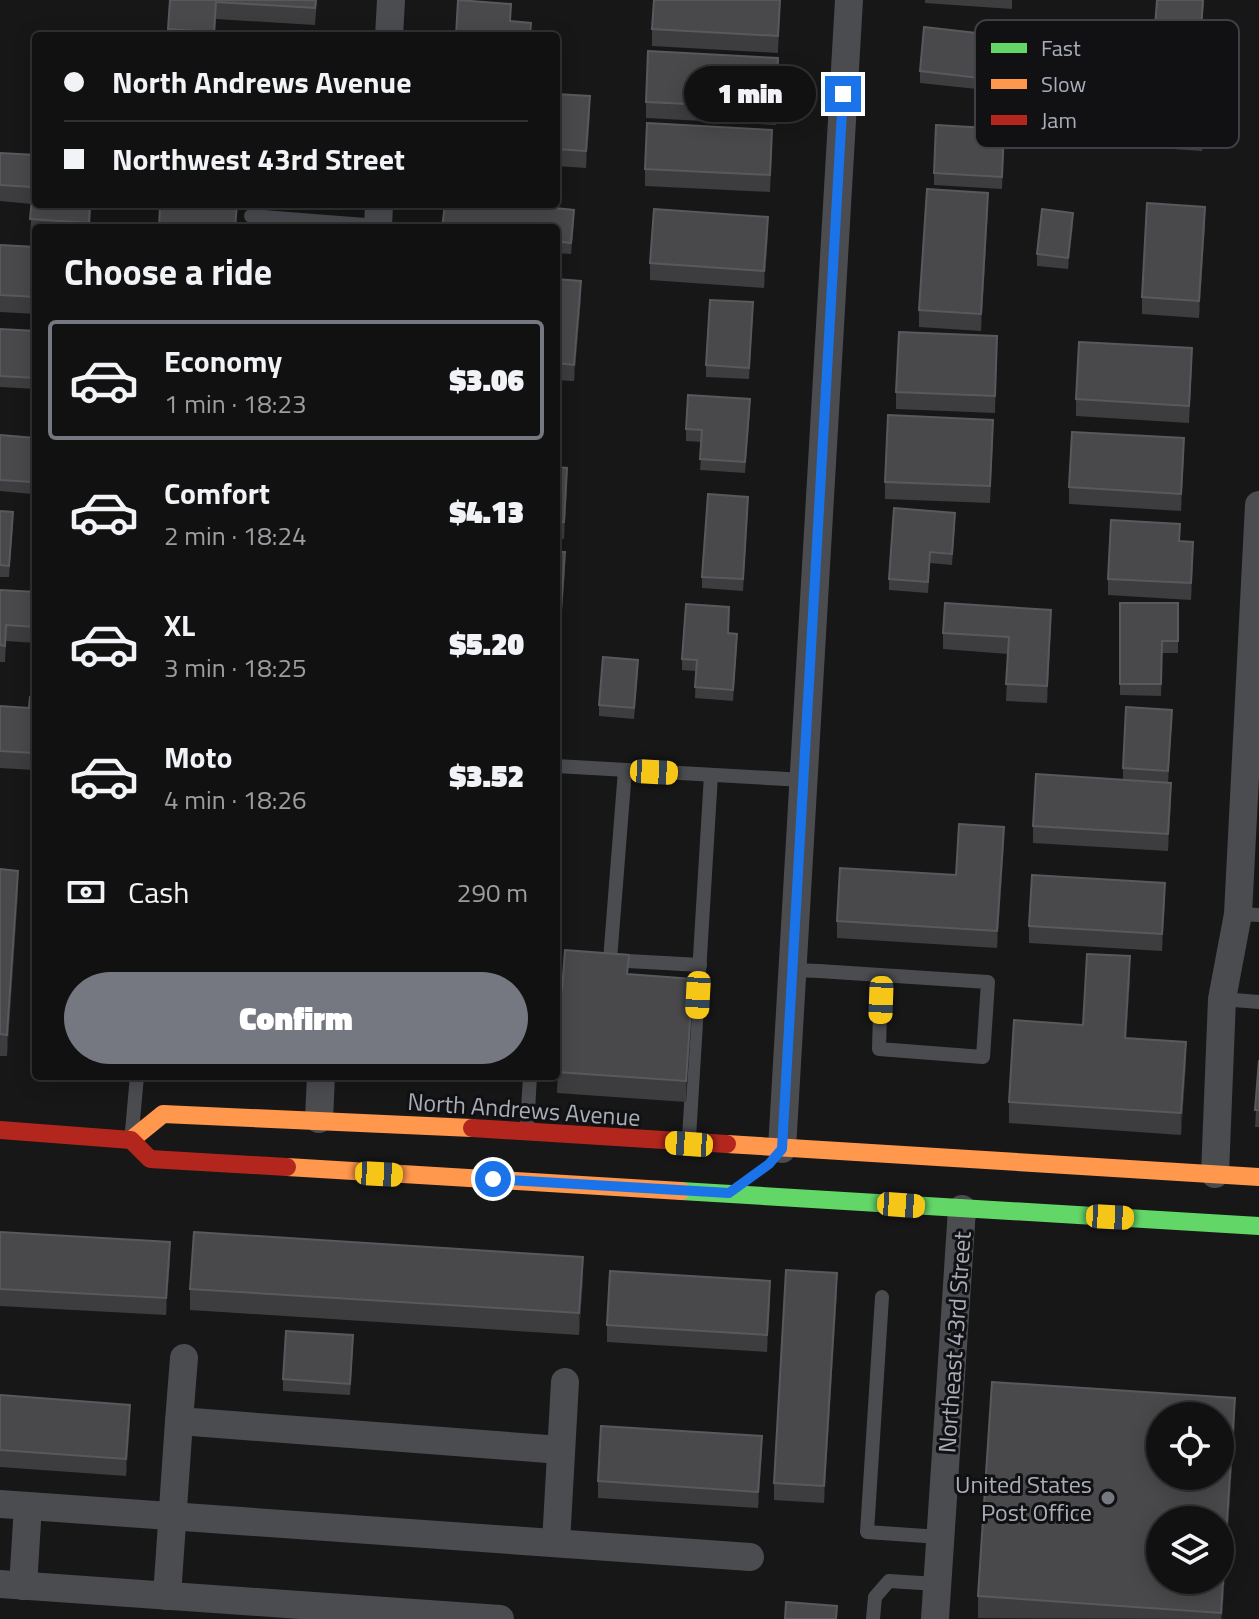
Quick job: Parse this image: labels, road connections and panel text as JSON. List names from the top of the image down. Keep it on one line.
{"streets":{"main road":["North Andrews Avenue"],"street":["Northeast 43rd Street"]},"places":["United States Post Office"],"legend":["Fast","Slow","Jam"],"page":{"banner":["North Andrews Avenue","Northwest 43rd Street"],"bubble":"1 min","heading":"Choose a ride","list":[{"name":"Economy","note":"1 min · 18:23","value":"$3.06"},{"name":"Comfort","note":"2 min · 18:24","value":"$4.13"},{"name":"XL","note":"3 min · 18:25","value":"$5.20"},{"name":"Moto","note":"4 min · 18:26","value":"$3.52"}],"pay":["Cash","290 m"],"buttons":"Confirm"}}
